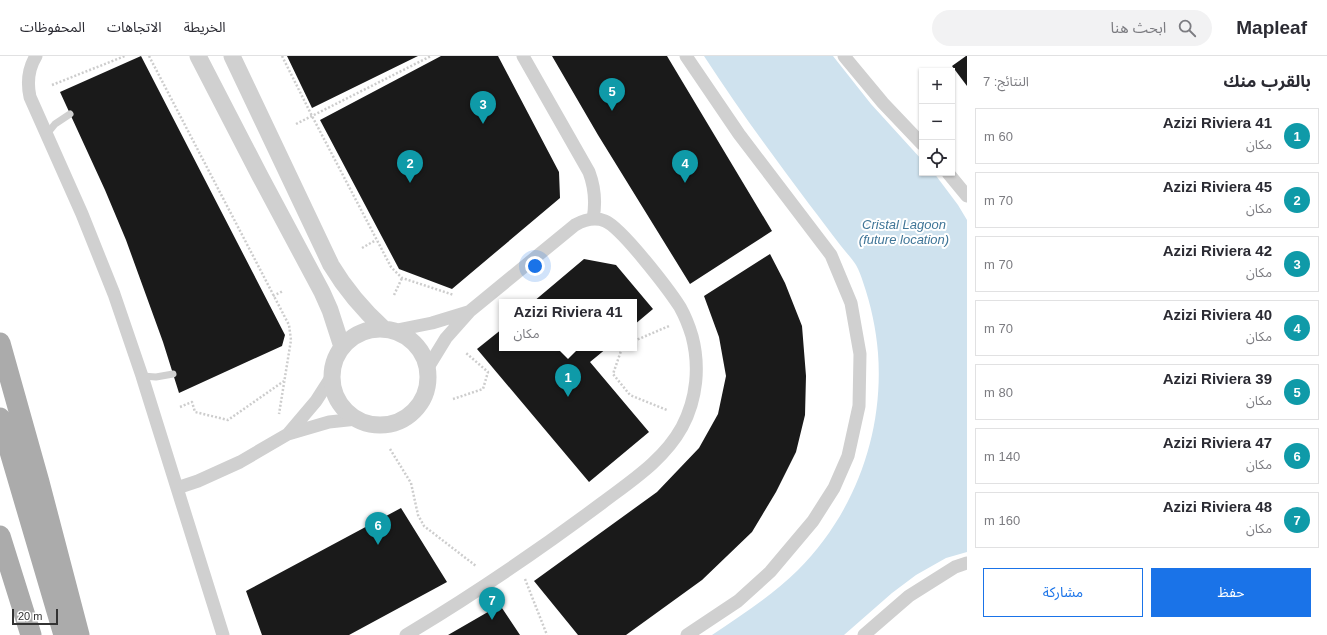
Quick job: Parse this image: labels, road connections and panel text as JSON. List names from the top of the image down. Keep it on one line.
{"water":["Cristal Lagoon (future location)"],"scale_bar":"20 m","page":{"header":"Mapleaf","search":"ابحث هنا","nav":["الخريطة","الاتجاهات","المحفوظات"],"heading":["بالقرب منك","النتائج: 7"],"map_buttons":["+","−"],"pins":["5","3","2","4","1","6","7"],"list":[{"mark":"1","name":"Azizi Riviera 41","note":"مكان","value":"60 m"},{"mark":"2","name":"Azizi Riviera 45","note":"مكان","value":"70 m"},{"mark":"3","name":"Azizi Riviera 42","note":"مكان","value":"70 m"},{"mark":"4","name":"Azizi Riviera 40","note":"مكان","value":"70 m"},{"mark":"5","name":"Azizi Riviera 39","note":"مكان","value":"80 m"},{"mark":"6","name":"Azizi Riviera 47","note":"مكان","value":"140 m"},{"mark":"7","name":"Azizi Riviera 48","note":"مكان","value":"160 m"}],"popup":["Azizi Riviera 41","مكان"],"buttons":["حفظ","مشاركة"],"scale":"20 m"}}
